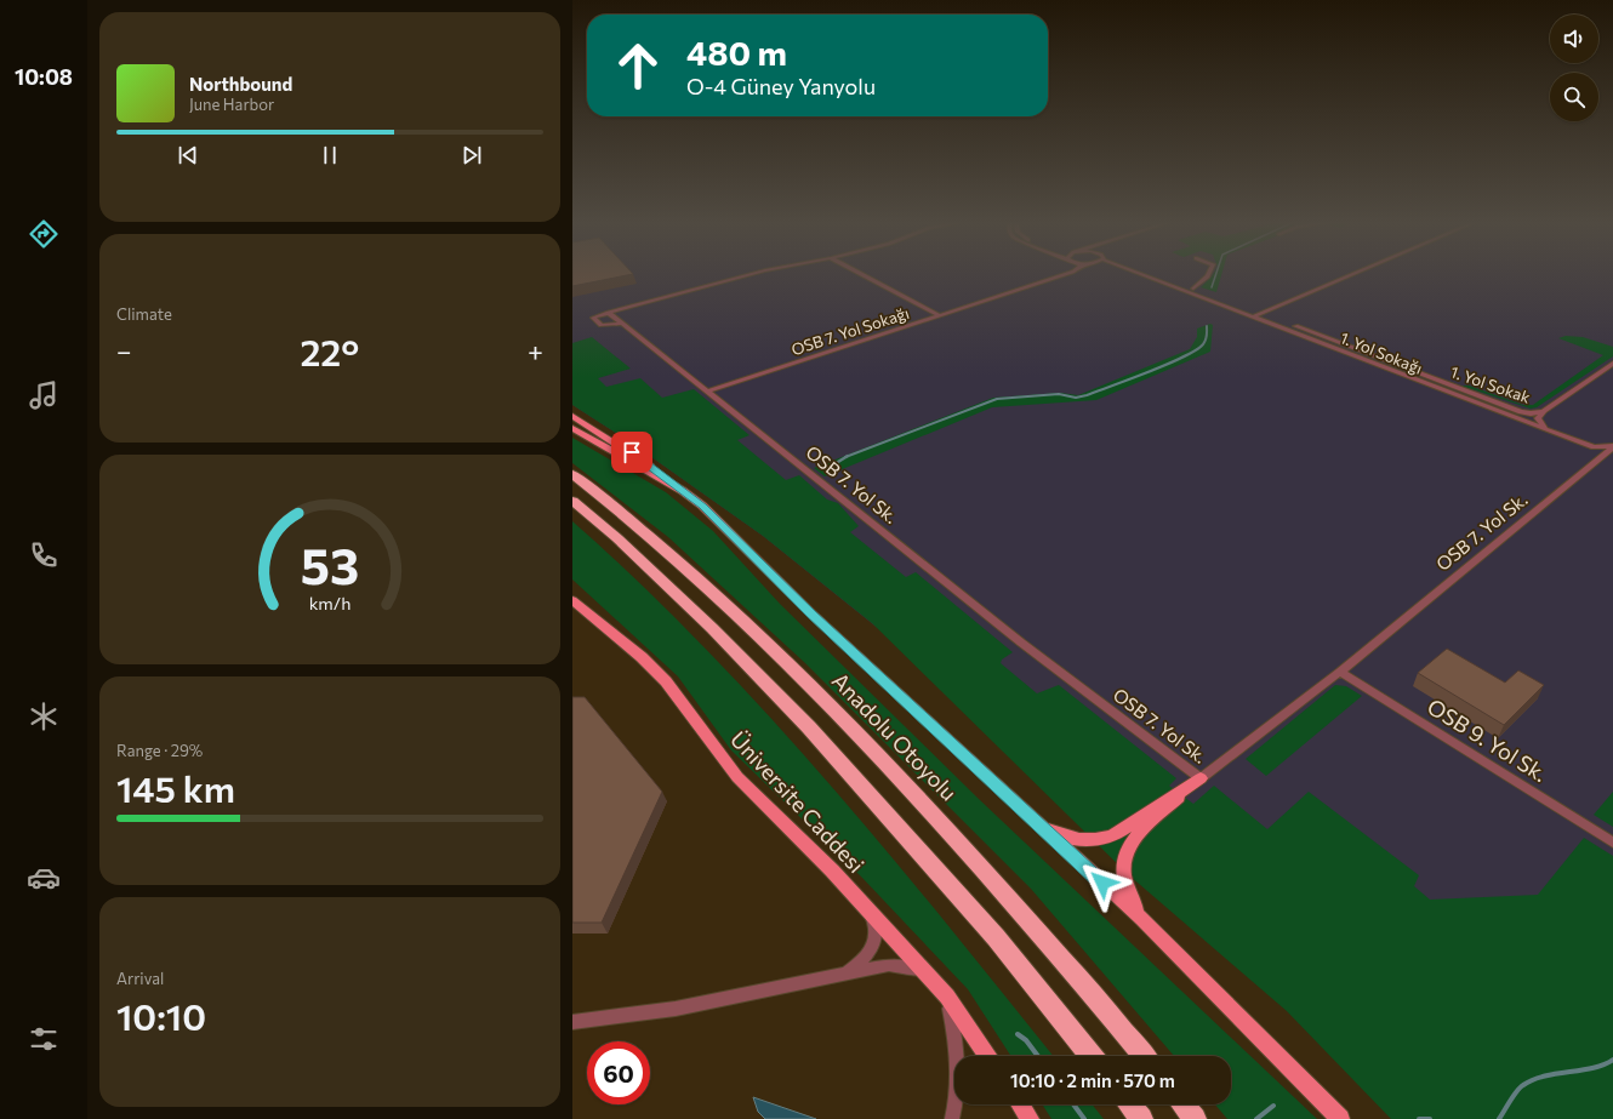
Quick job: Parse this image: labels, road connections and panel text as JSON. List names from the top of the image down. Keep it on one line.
{"streets":{"highway":["Anadolu Otoyolu"],"main road":["Üniversite Caddesi"],"street":["OSB 7. Yol Sokağı","1. Yol Sokağı","1. Yol Sokak","OSB 7. Yol Sk.","OSB 9. Yol Sk."]},"crossings":[["OSB 7. Yol Sokağı","OSB 7. Yol Sk."],["OSB 7. Yol Sk.","OSB 9. Yol Sk."]],"page":{"tabs":"10:08","turn":["480 m","O-4 Güney Yanyolu"],"song":["Northbound","June Harbor"],"tile":["Climate",["Range · 29%","145 km"],["Arrival","10:10"]],"heat":["−","22°","+"],"limit":"60","trip":"10:10 · 2 min · 570 m","gauge":["53","km/h"]}}
